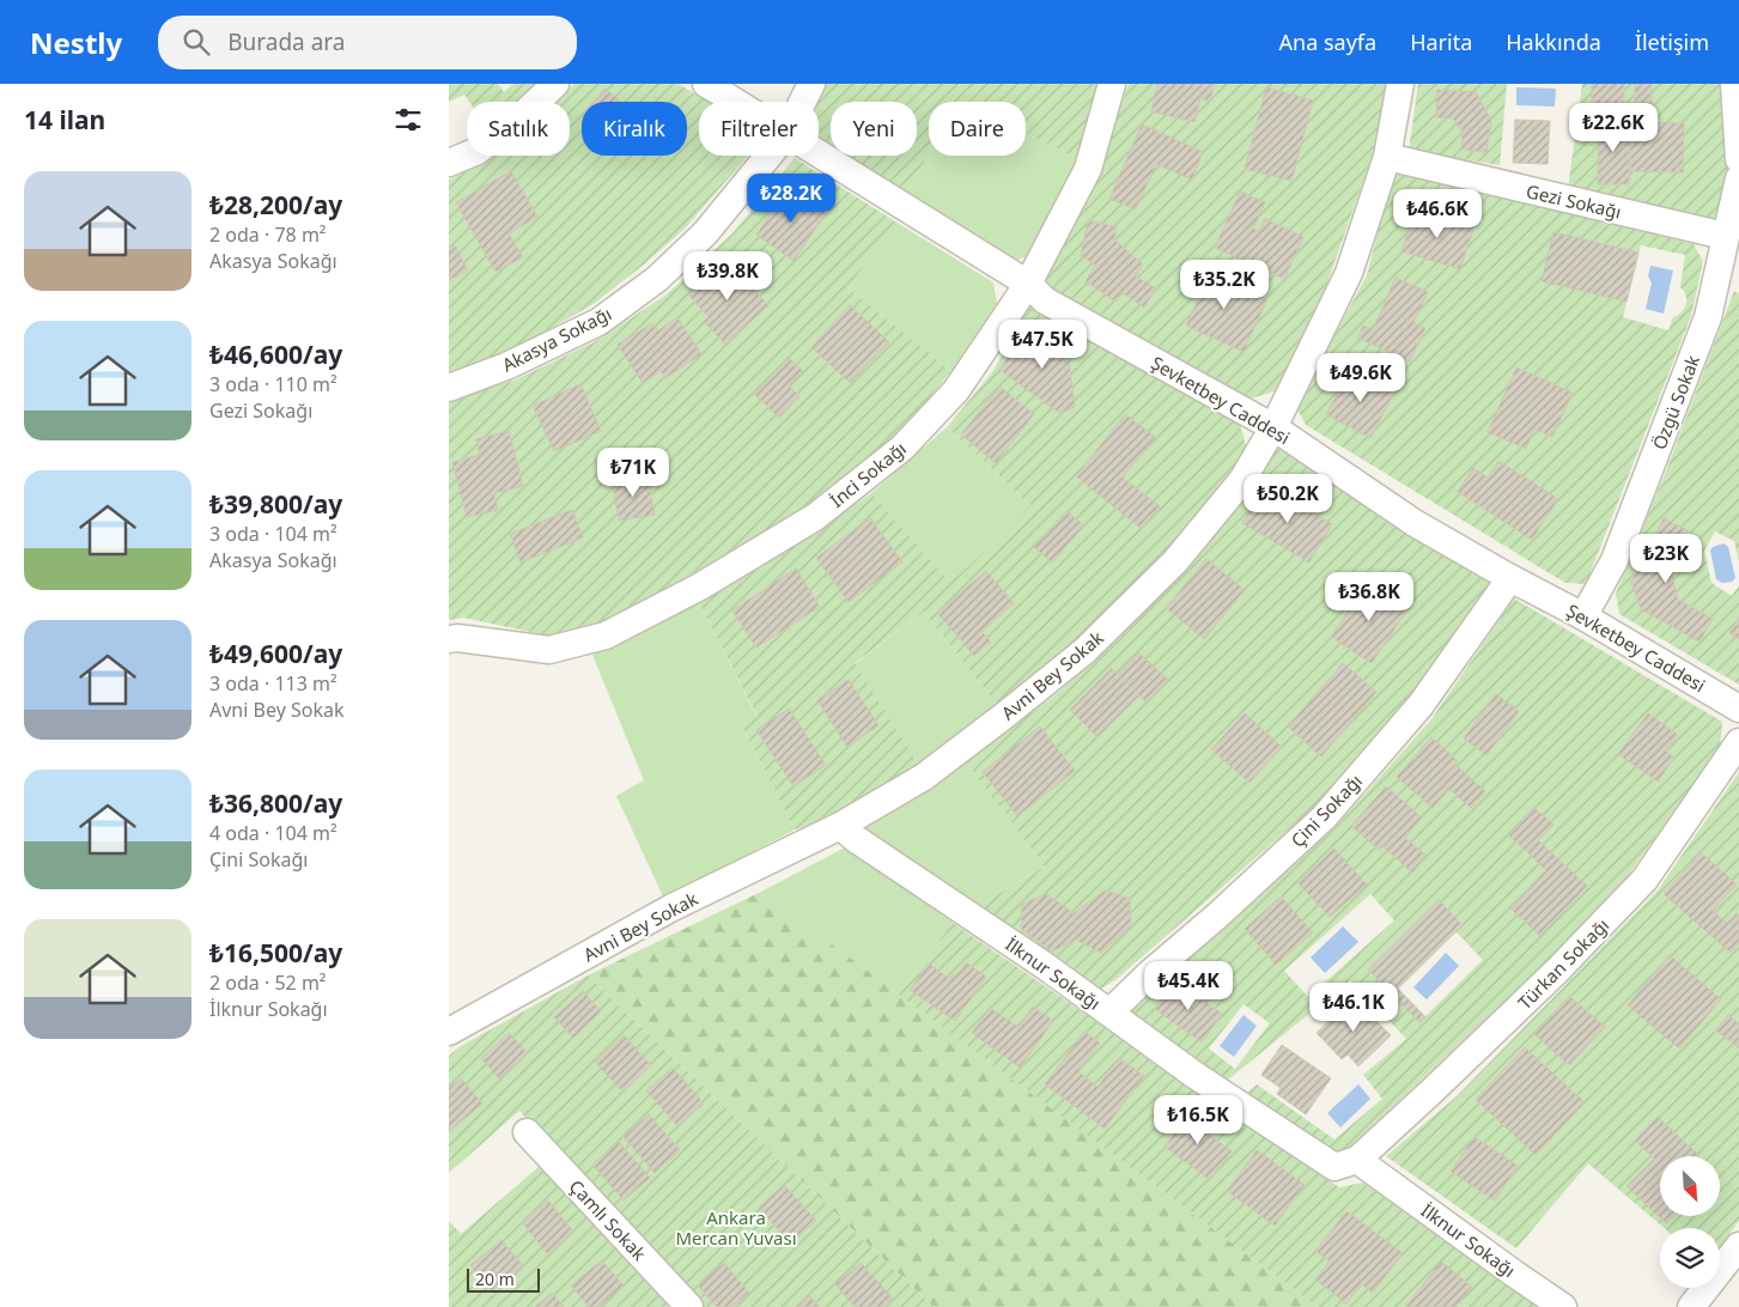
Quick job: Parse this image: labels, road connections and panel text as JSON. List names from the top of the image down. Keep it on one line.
{"streets":{"street":["Gezi Sokağı","Akasya Sokağı","Şevketbey Caddesi","Özgü Sokak","İnci Sokağı","Avni Bey Sokak","Çini Sokağı","Türkan Sokağı","İlknur Sokağı","Çamlı Sokak"]},"crossings":[["Gezi Sokağı","Özgü Sokak"],["Gezi Sokağı","Avni Bey Sokak"],["Şevketbey Caddesi","Özgü Sokak"],["Şevketbey Caddesi","İnci Sokağı"],["Şevketbey Caddesi","Avni Bey Sokak"],["Şevketbey Caddesi","Çini Sokağı"],["Avni Bey Sokak","İlknur Sokağı"],["Çini Sokağı","İlknur Sokağı"],["Türkan Sokağı","İlknur Sokağı"]],"parks":["Ankara Mercan Yuvası"],"scale_bar":"20 m","north":"bottom right","page":{"header":"Nestly","search":"Burada ara","nav":["Ana sayfa","Harita","Hakkında","İletişim"],"heading":"14 ilan","chip":["Satılık","Kiralık","Filtreler","Yeni","Daire"],"price":["₺22.6K","₺28.2K","₺46.6K","₺39.8K","₺35.2K","₺47.5K","₺49.6K","₺71K","₺50.2K","₺23K","₺36.8K","₺45.4K","₺46.1K","₺16.5K"],"list":[{"name":"₺28,200/ay","note":"2 oda · 78 m² · Akasya Sokağı"},{"name":"₺46,600/ay","note":"3 oda · 110 m² · Gezi Sokağı"},{"name":"₺39,800/ay","note":"3 oda · 104 m² · Akasya Sokağı"},{"name":"₺49,600/ay","note":"3 oda · 113 m² · Avni Bey Sokak"},{"name":"₺36,800/ay","note":"4 oda · 104 m² · Çini Sokağı"},{"name":"₺16,500/ay","note":"2 oda · 52 m² · İlknur Sokağı"}],"scale":"20 m"}}
